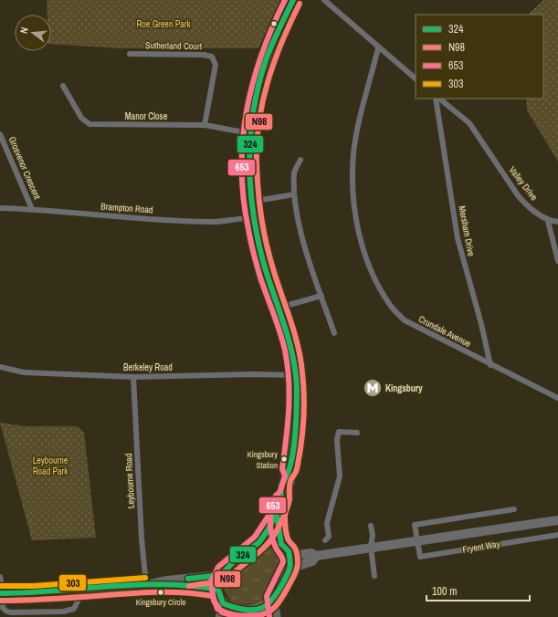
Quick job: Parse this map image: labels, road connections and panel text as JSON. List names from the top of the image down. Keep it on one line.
{"streets":{"main road":["Fryent Way"],"street":["Sutherland Court","Manor Close","Grosvenor Crescent","Valley Drive","Brampton Road","Mersham Drive","Crundale Avenue","Berkeley Road","Leybourne Road"]},"crossings":[["Sutherland Court","Manor Close"],["Grosvenor Crescent","Brampton Road"],["Mersham Drive","Crundale Avenue"],["Berkeley Road","Leybourne Road"]],"parks":["Roe Green Park","Leybourne Road Park"],"places":{"metro station":["Kingsbury"],"other":["Kingsbury Station","Kingsbury Circle"]},"lines":["transit line 324","transit line 653","transit line N98","transit line 303"],"legend":["324","N98","653","303"],"scale_bar":"100 m","north":"left"}
